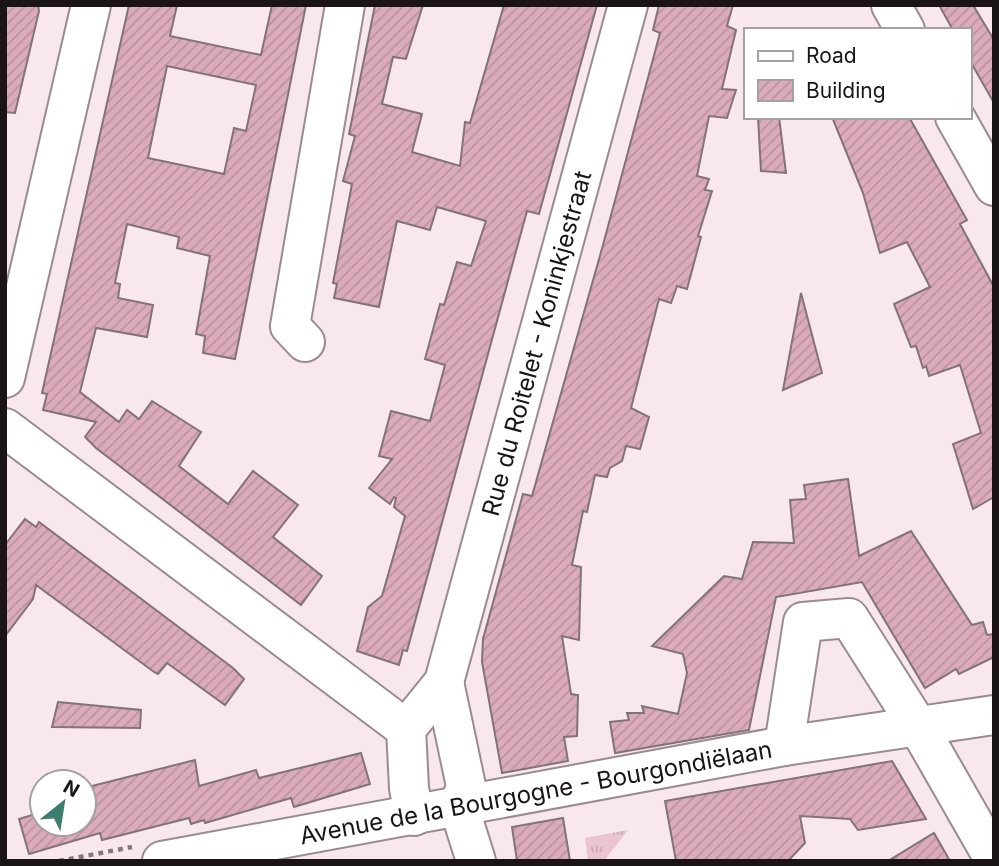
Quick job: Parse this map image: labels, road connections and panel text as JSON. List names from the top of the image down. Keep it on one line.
{"streets":{"street":["Rue du Roitelet - Koninkjestraat","Avenue de la Bourgogne - Bourgondiëlaan"]},"crossings":[["Rue du Roitelet - Koninkjestraat","Avenue de la Bourgogne - Bourgondiëlaan"]],"legend":["Road","Building"],"north":"top right"}
